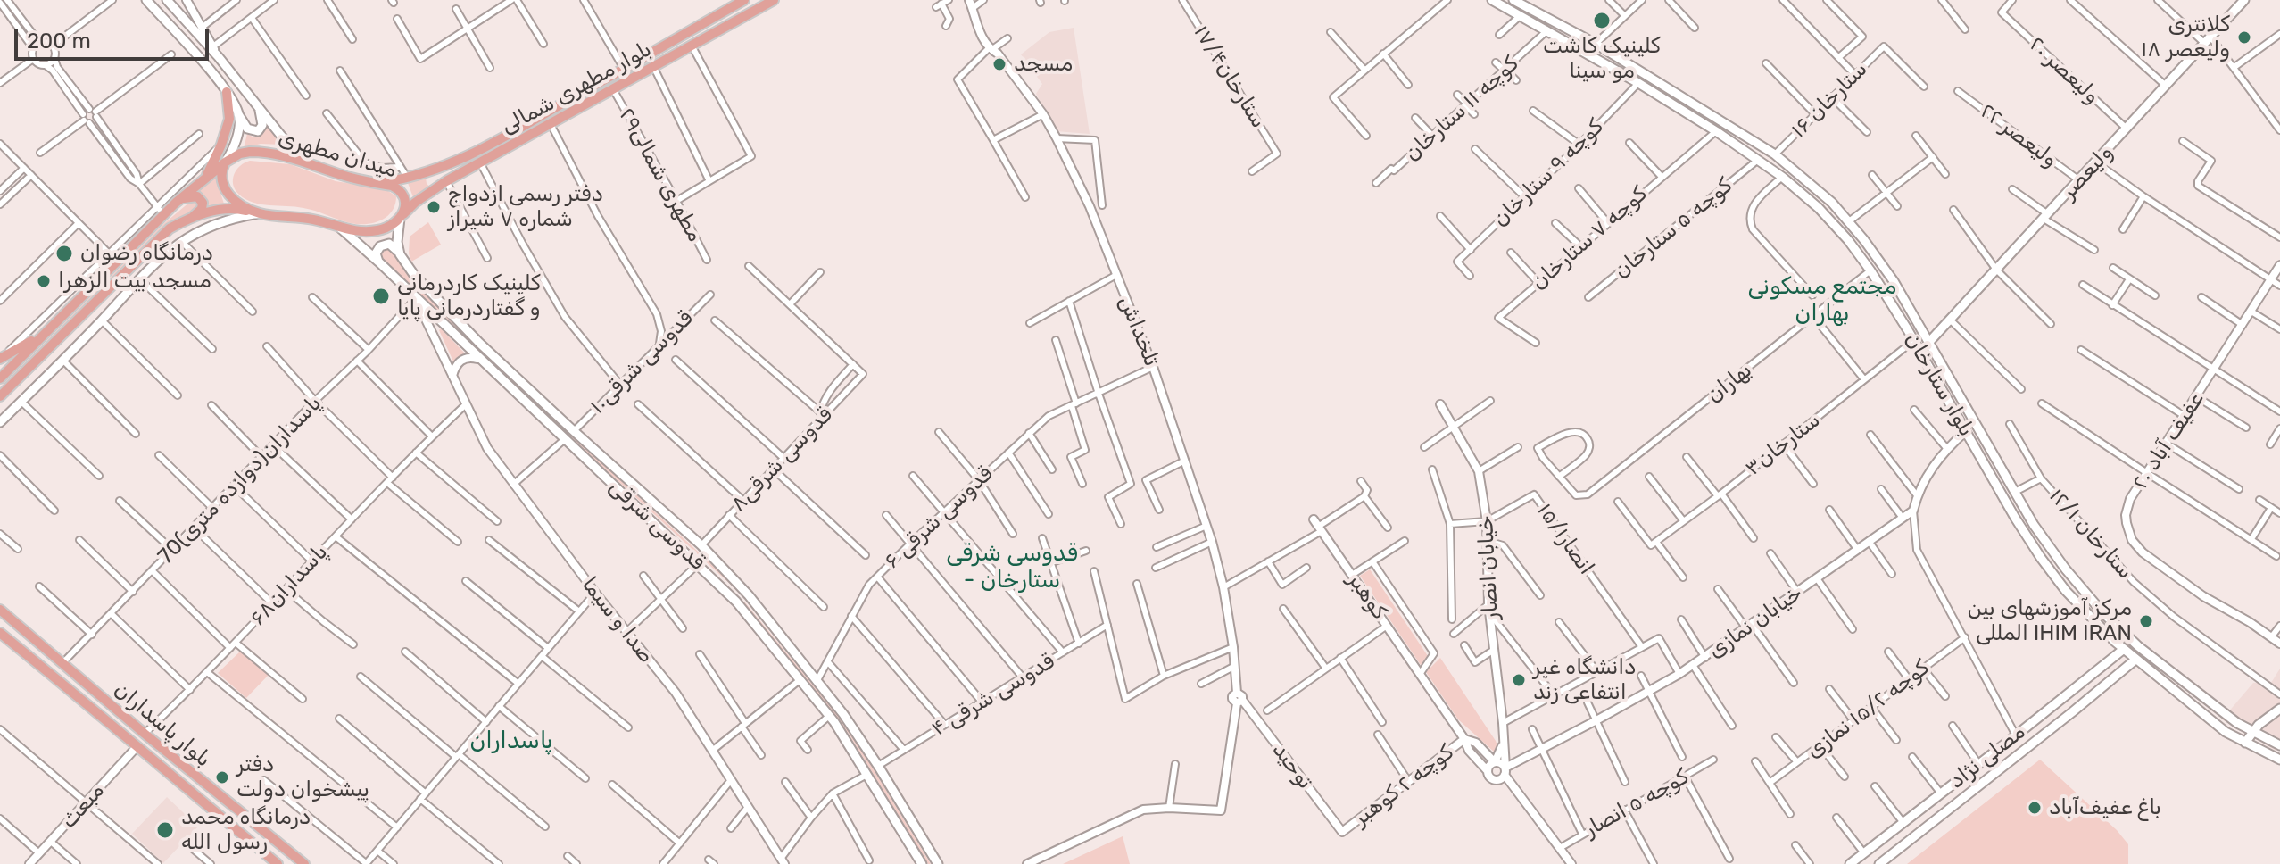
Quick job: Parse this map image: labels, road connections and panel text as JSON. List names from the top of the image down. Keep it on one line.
{"streets":{"main road":["بلوار مطهرى شمالى","میدان مطهری","ولیعصر","بلوار ستارخان","قدوسی شرقی","بلوار پاسداران","مصلی نژاد"],"street":["۲۰ ولیعصر","ستارخان۱۷/۴","۱۶ ستارخان","کوچه ۱۱ ستارخان","۲۲ ولیعصر","کوچه ۹ ستارخان","مطهرى شمالى۲۹","کوچه ۵ ستارخان","کوچه ۷ ستارخان","تلخداش","قدوسی شرقی۱۰","بهاران","عفیف آباد ۲۰","ستارخان۳","قدوسی شرقی۸","70پاسداران(دوازده متری)","قدوسی شرقی ۶","۱۲/۱ ستارخان","انصار۱۵/۱","خیابان انصار","پاسداران۶۸","کوهبر","صدا و سیما","خیابان نمازی","قدوسی شرقی ۴","کوچه ۱۵/۲ نمازی","توحید","کوچه ۲ کوهبر","کوچه ۵ انصار","مبعث"]},"crossings":[["۲۰ ولیعصر","ولیعصر"],["بلوار مطهرى شمالى","میدان مطهری"],["بلوار مطهرى شمالى","مطهرى شمالى۲۹"],["۱۶ ستارخان","بلوار ستارخان"],["کوچه ۱۱ ستارخان","بلوار ستارخان"],["۲۲ ولیعصر","ولیعصر"],["ولیعصر","بلوار ستارخان"],["کوچه ۹ ستارخان","بلوار ستارخان"],["کوچه ۵ ستارخان","بلوار ستارخان"],["کوچه ۷ ستارخان","بلوار ستارخان"],["تلخداش","قدوسی شرقی ۶"],["تلخداش","توحید"],["قدوسی شرقی۱۰","قدوسی شرقی"],["بهاران","بلوار ستارخان"],["بلوار ستارخان","ستارخان۳"],["بلوار ستارخان","مصلی نژاد"],["قدوسی شرقی۸","قدوسی شرقی"],["70پاسداران(دوازده متری)","قدوسی شرقی"],["70پاسداران(دوازده متری)","صدا و سیما"],["70پاسداران(دوازده متری)","بلوار پاسداران"],["قدوسی شرقی ۶","قدوسی شرقی"],["قدوسی شرقی","صدا و سیما"],["قدوسی شرقی","قدوسی شرقی ۴"],["انصار۱۵/۱","خیابان انصار"],["خیابان انصار","کوهبر"],["خیابان انصار","خیابان نمازی"],["پاسداران۶۸","صدا و سیما"],["پاسداران۶۸","بلوار پاسداران"],["کوهبر","خیابان نمازی"],["کوهبر","کوچه ۲ کوهبر"],["بلوار پاسداران","مبعث"],["توحید","کوچه ۲ کوهبر"]],"districts":["مجتمع مسکونی بهاران","قدوسی شرقی - ستارخان","پاسداران"],"places":["کلینیک کاشت مو سینا","کلانتری ۱۸ ولیعصر","مسجد","دفتر رسمی ازدواج شماره ۷ شیراز","درمانگاه رضوان","مسجد بیت الزهرا","کلینیک کاردرمانی و گفتاردرمانی پایا","مرکز آموزشهای بین المللی IHIM IRAN","دانشگاه غیر انتفاعی زند","دفتر پیشخوان دولت","باغ عفیف‌آباد","درمانگاه محمد رسول الله"],"scale_bar":"200 m"}
